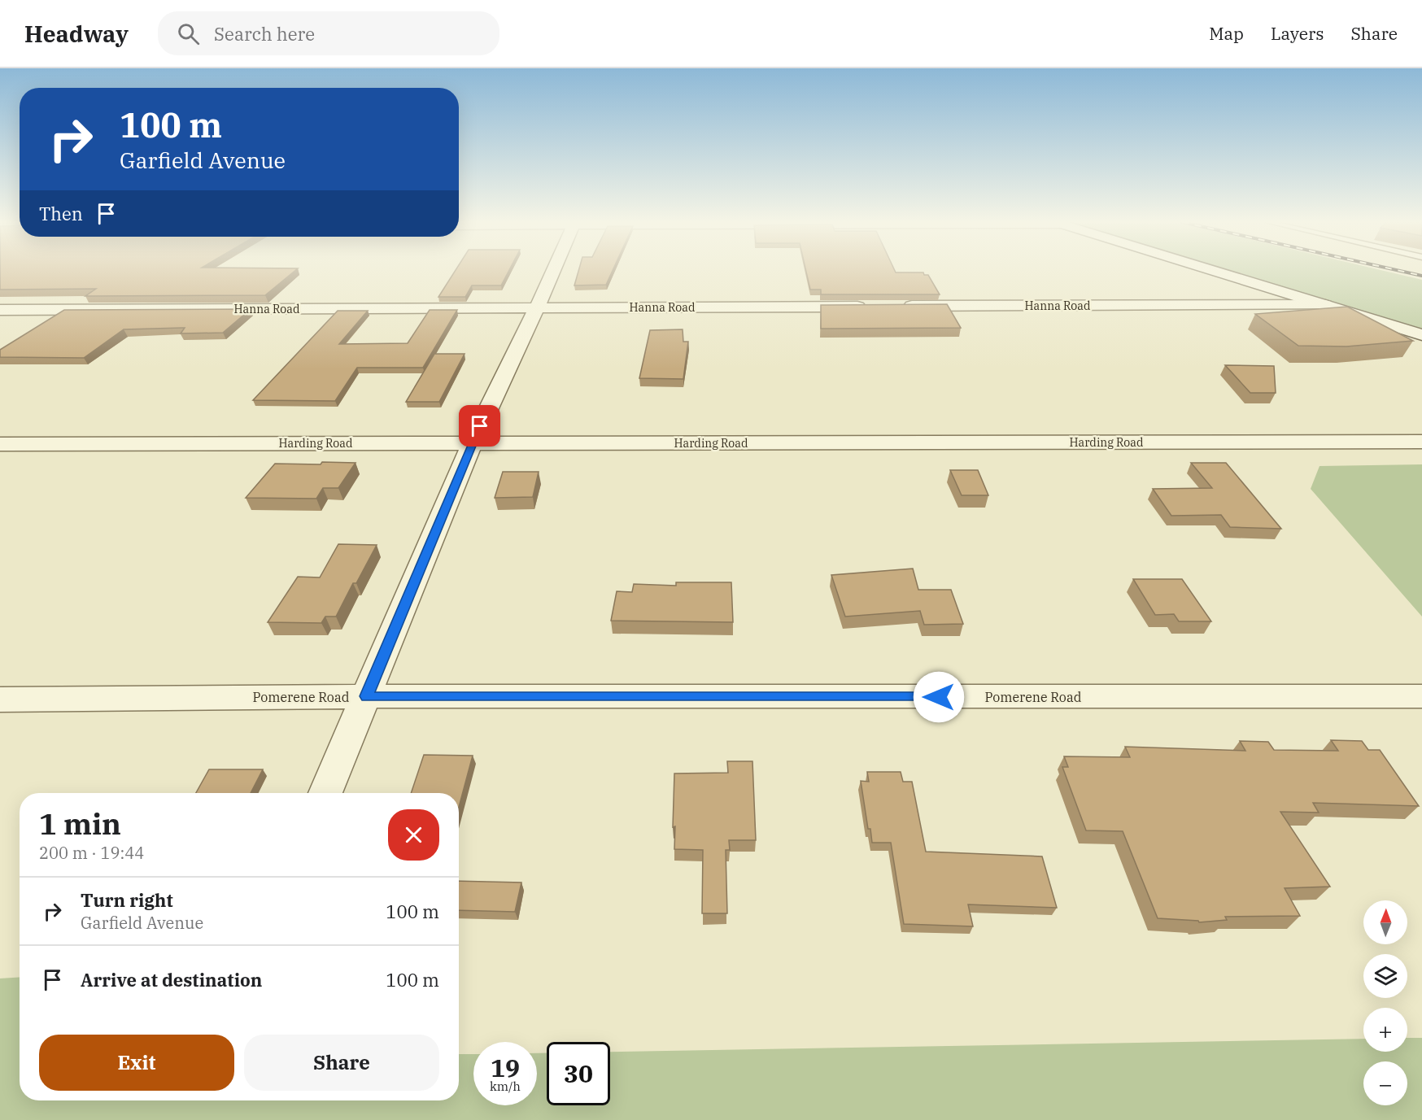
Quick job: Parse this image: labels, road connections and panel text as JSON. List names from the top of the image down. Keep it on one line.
{"streets":{"street":["Hanna Road","Harding Road","Pomerene Road"]},"north":"top","page":{"header":"Headway","search":"Search here","nav":["Map","Layers","Share"],"turn":["100 m","Garfield Avenue"],"then":"Then","heading":["1 min","200 m · 19:44"],"list":[{"name":"Turn right","note":"Garfield Avenue","value":"100 m"},{"name":"Arrive at destination","value":"100 m"}],"map_buttons":["+","−"],"buttons":["Exit","Share"],"speed":"19 km/h","limit":"30"}}
